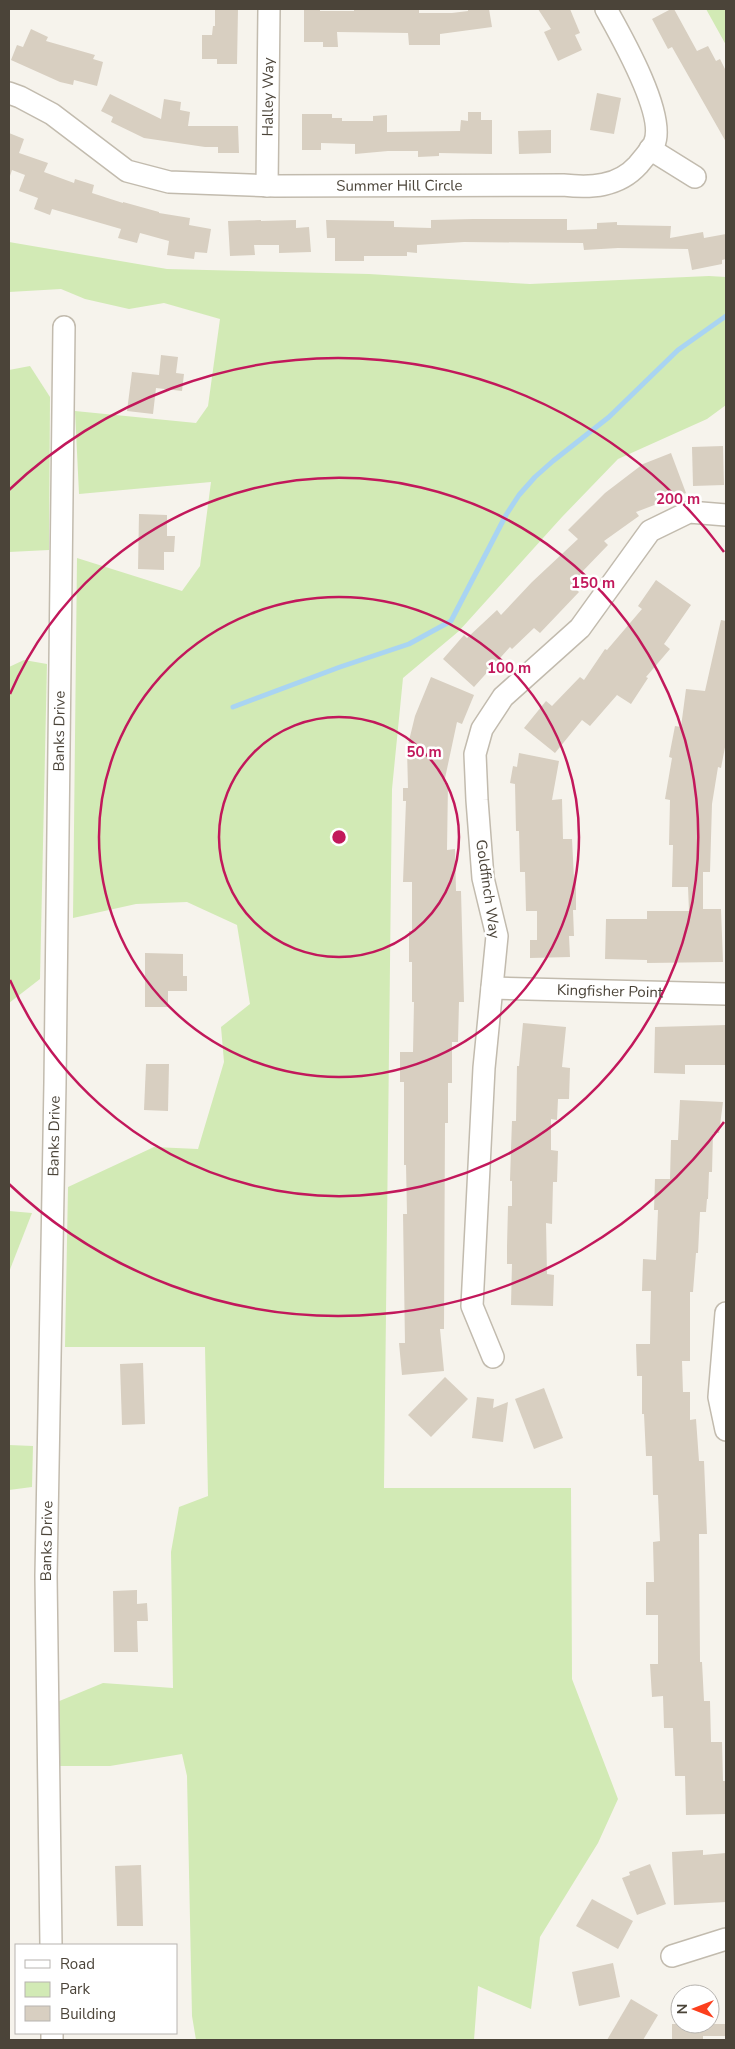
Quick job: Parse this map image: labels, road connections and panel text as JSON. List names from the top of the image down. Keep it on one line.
{"streets":{"street":["Halley Way","Summer Hill Circle","Banks Drive","Goldfinch Way","Kingfisher Point"]},"crossings":[["Halley Way","Summer Hill Circle"],["Goldfinch Way","Kingfisher Point"]],"legend":["Road","Park","Building"],"north":"left","rings":["200 m","150 m","100 m","50 m"]}
